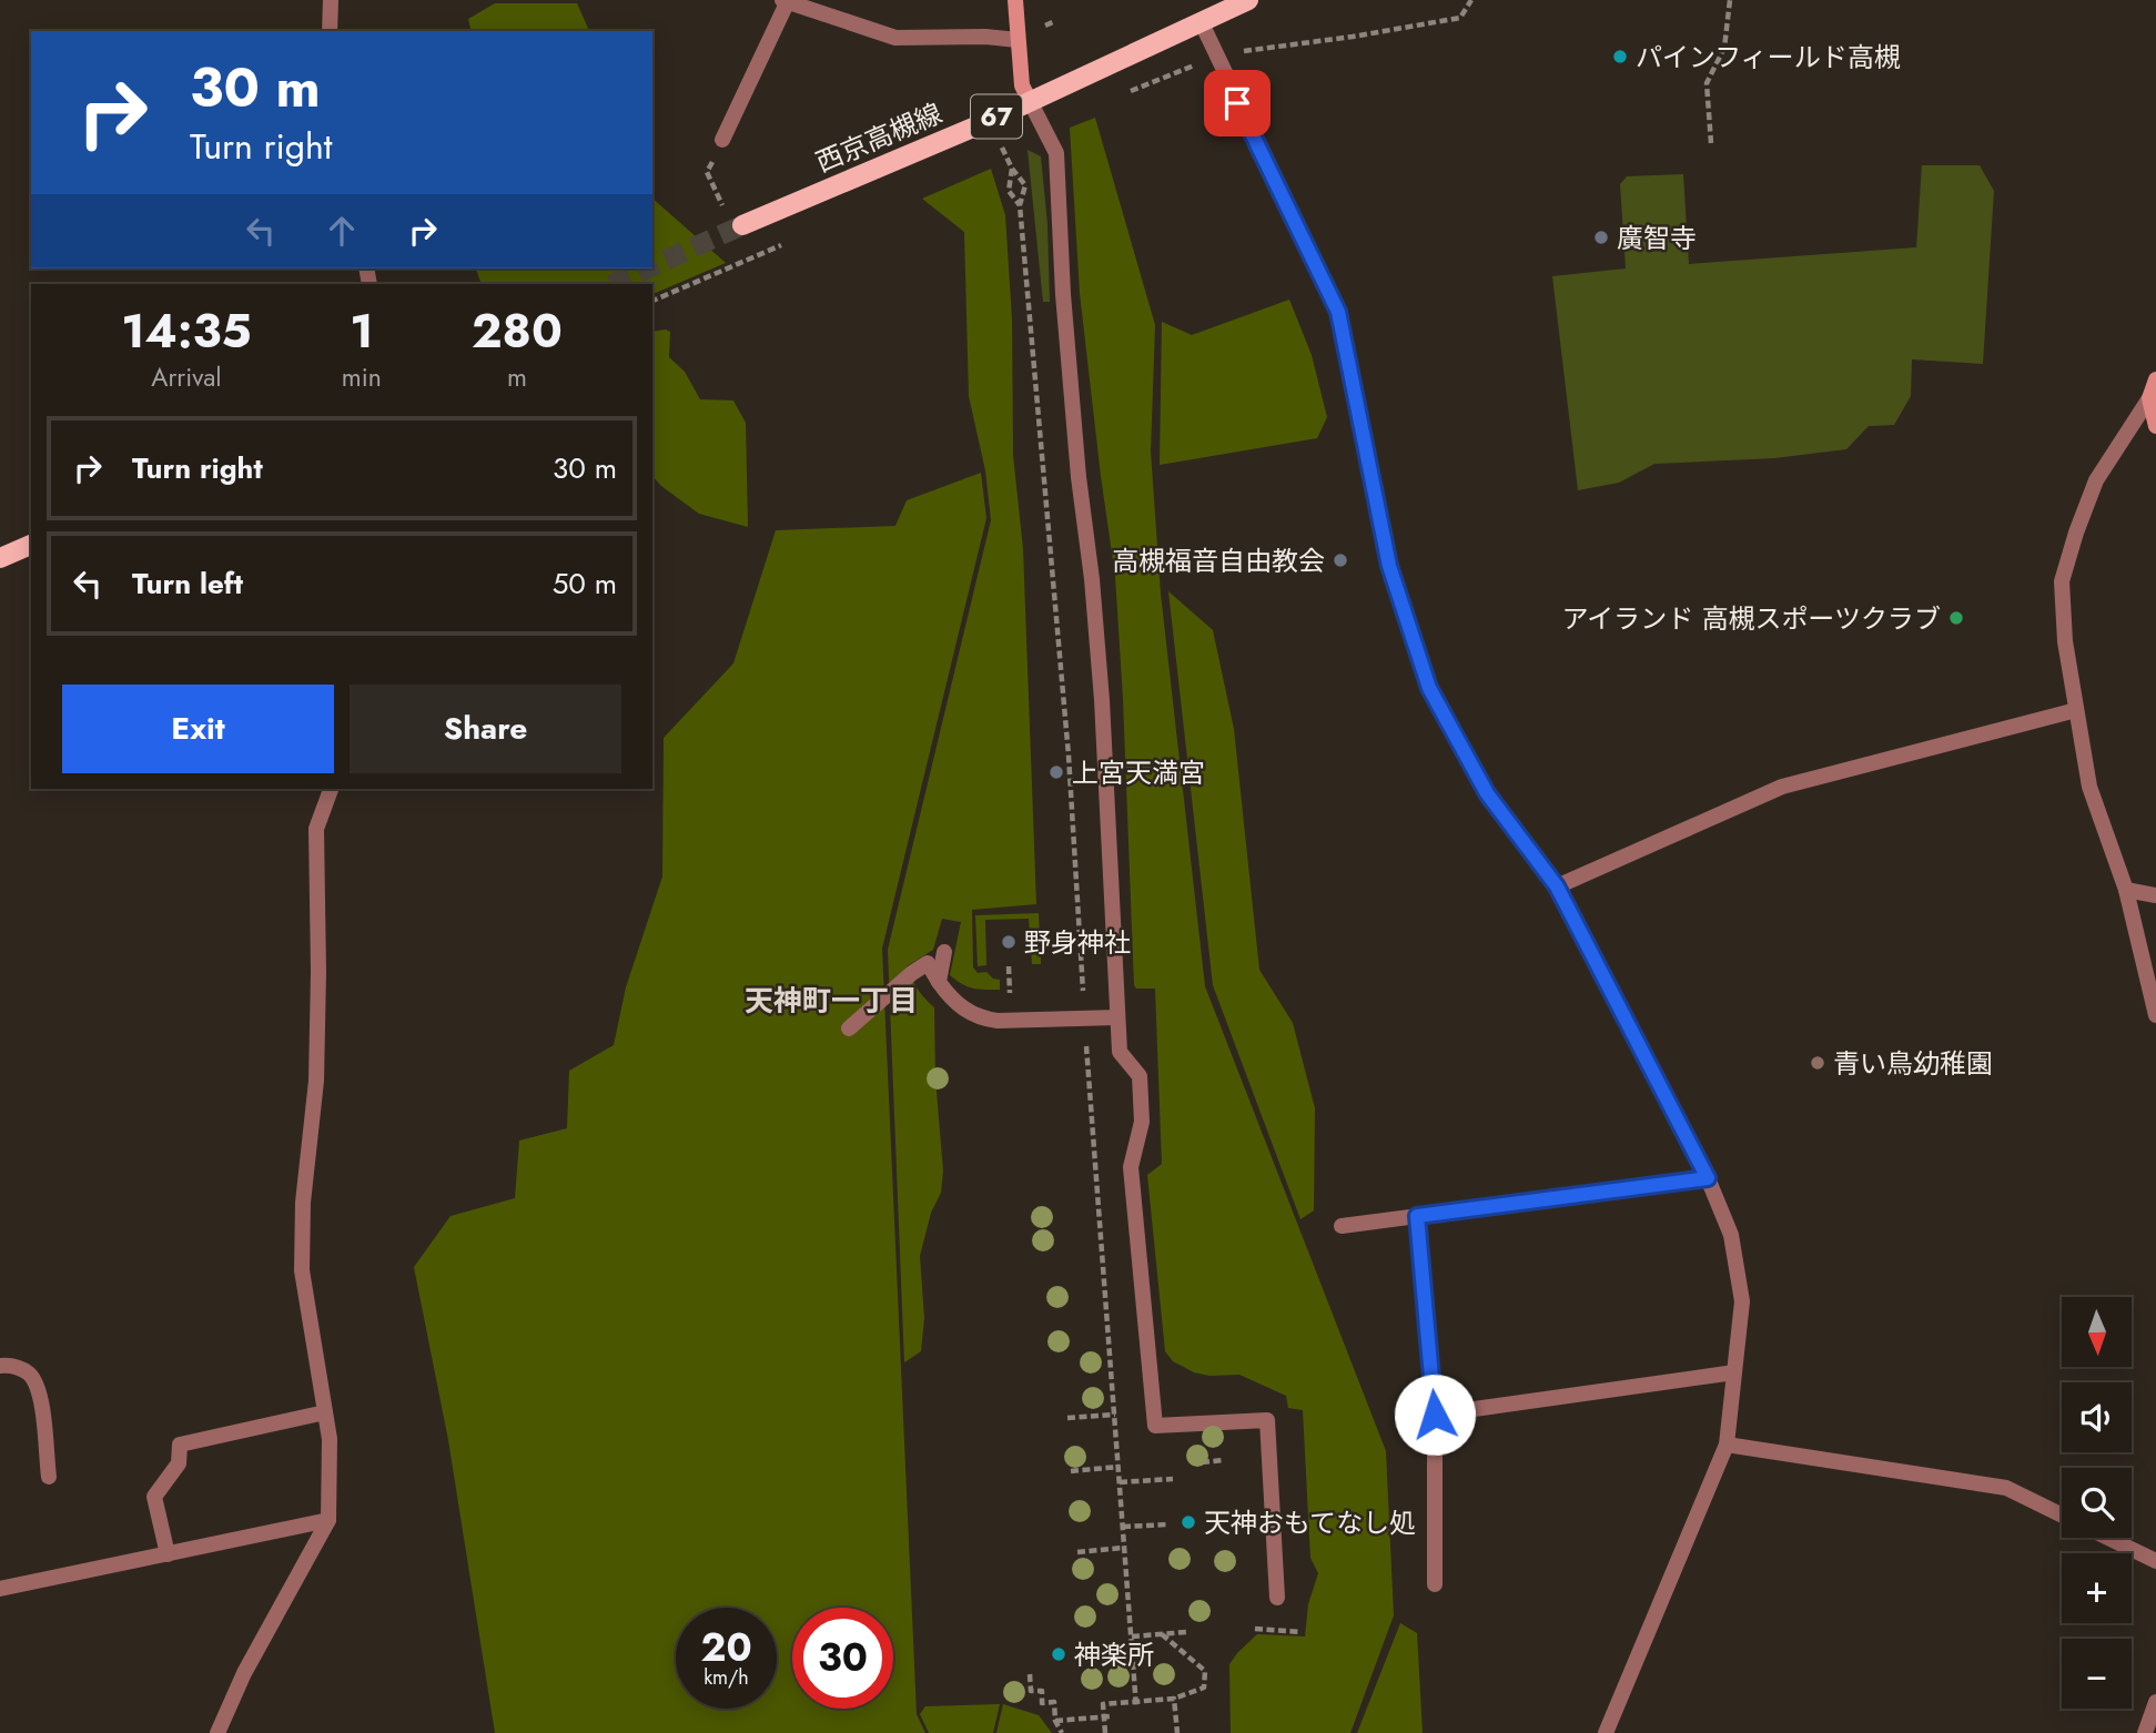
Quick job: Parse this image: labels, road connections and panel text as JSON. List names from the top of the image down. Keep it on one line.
{"streets":{"main road":["67","西京高槻線"]},"districts":["天神町一丁目"],"places":["パインフィールド高槻","廣智寺","高槻福音自由教会","アイランド 高槻スポーツクラブ","上宮天満宮","野身神社","青い鳥幼稚園","天神おもてなし処","神楽所"],"north":"bottom","page":{"turn":["30 m","Turn right"],"eta":["14:35","Arrival","1","min","280","m"],"list":[{"name":"Turn right","value":"30 m"},{"name":"Turn left","value":"50 m"}],"buttons":["Exit","Share"],"map_buttons":["+","−"],"speed":"20 km/h","limit":"30"}}
